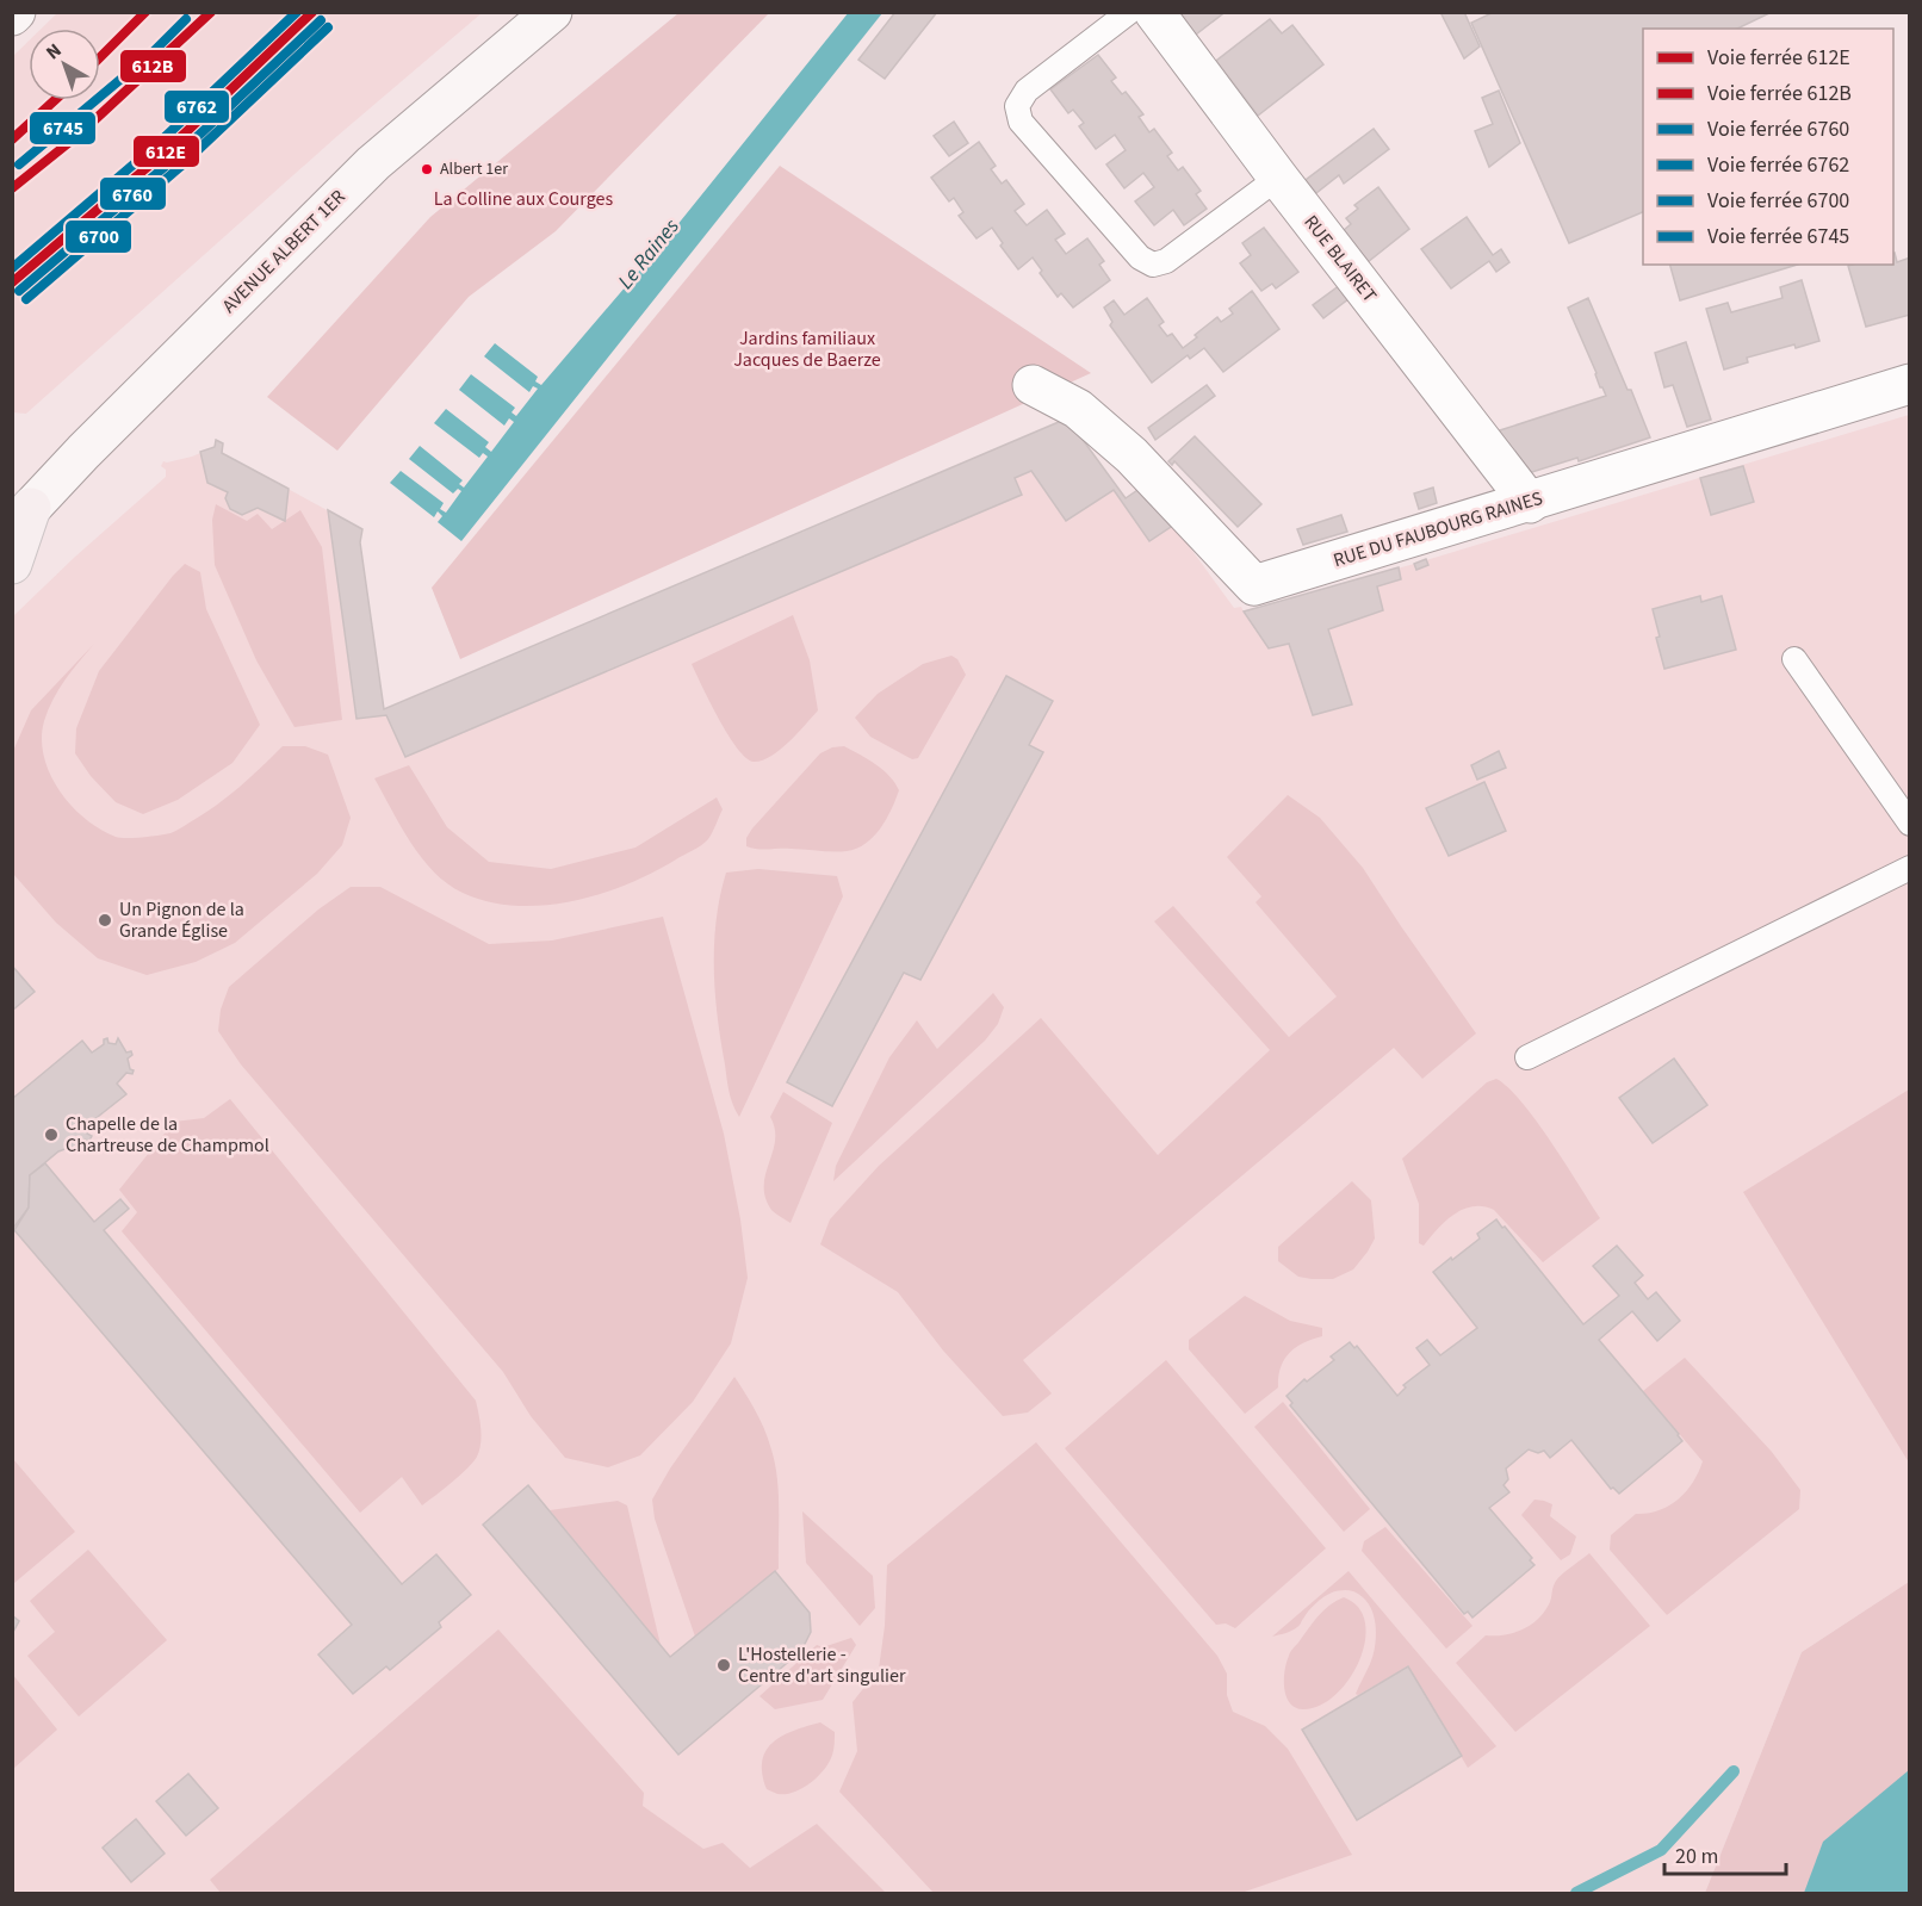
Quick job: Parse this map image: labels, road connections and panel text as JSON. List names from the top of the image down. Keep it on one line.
{"streets":{"main road":["AVENUE ALBERT 1ER"],"street":["RUE BLAIRET","RUE DU FAUBOURG RAINES"]},"crossings":[["RUE BLAIRET","RUE DU FAUBOURG RAINES"]],"water":["Le Raines"],"parks":["La Colline aux Courges","Jardins familiaux Jacques de Baerze"],"places":["Albert 1er","Un Pignon de la Grande Église","Chapelle de la Chartreuse de Champmol","L'Hostellerie - Centre d'art singulier"],"lines":["rail line 612E","rail line 612B","rail line 6762","rail line 6745","rail line 6760","rail line 6700"],"legend":["Voie ferrée 612E","Voie ferrée 612B","Voie ferrée 6760","Voie ferrée 6762","Voie ferrée 6700","Voie ferrée 6745"],"scale_bar":"20 m","north":"top left"}
